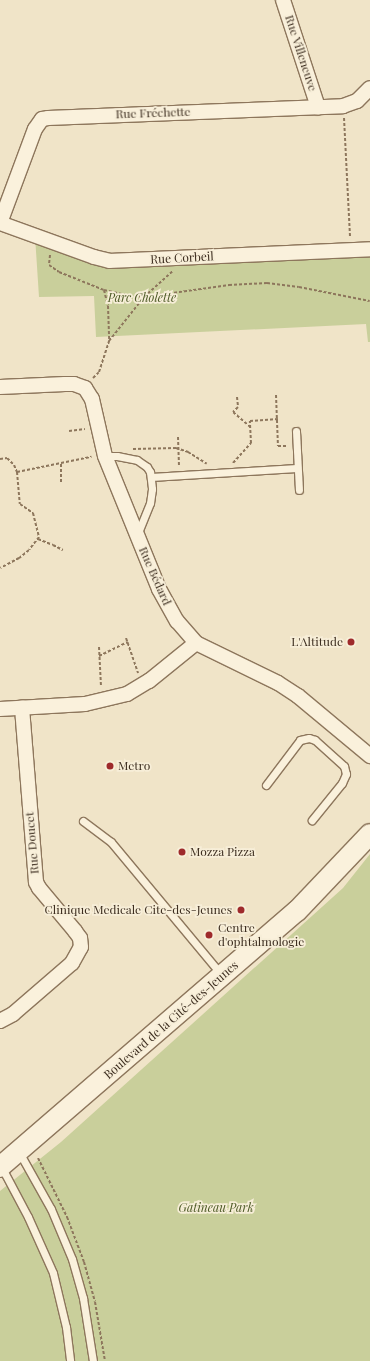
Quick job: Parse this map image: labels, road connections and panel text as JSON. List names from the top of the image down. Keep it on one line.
{"streets":{"street":["Rue Villeneuve","Rue Fréchette","Rue Corbeil","Rue Bédard","Rue Doucet","Boulevard de la Cité-des-Jeunes"]},"crossings":[["Rue Villeneuve","Rue Fréchette"],["Rue Fréchette","Rue Corbeil"]],"parks":["Parc Cholette","Gatineau Park"],"places":["L'Altitude","Metro","Mozza Pizza","Clinique Medicale Cite-des-Jeunes","Centre d'ophtalmologie"]}
